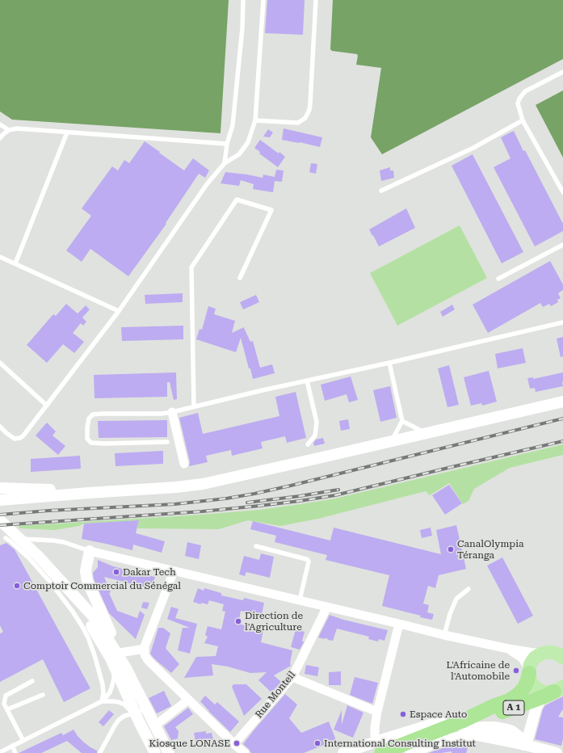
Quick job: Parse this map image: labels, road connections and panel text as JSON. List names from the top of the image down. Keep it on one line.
{"streets":{"highway":["A 1"],"street":["Rue Monteil"]},"places":["CanalOlympia Téranga","Dakar Tech","Comptoir Commercial du Sénégal","Direction de l'Agriculture","L'Africaine de l'Automobile","Espace Auto","Kiosque LONASE","International Consulting Institut"]}
